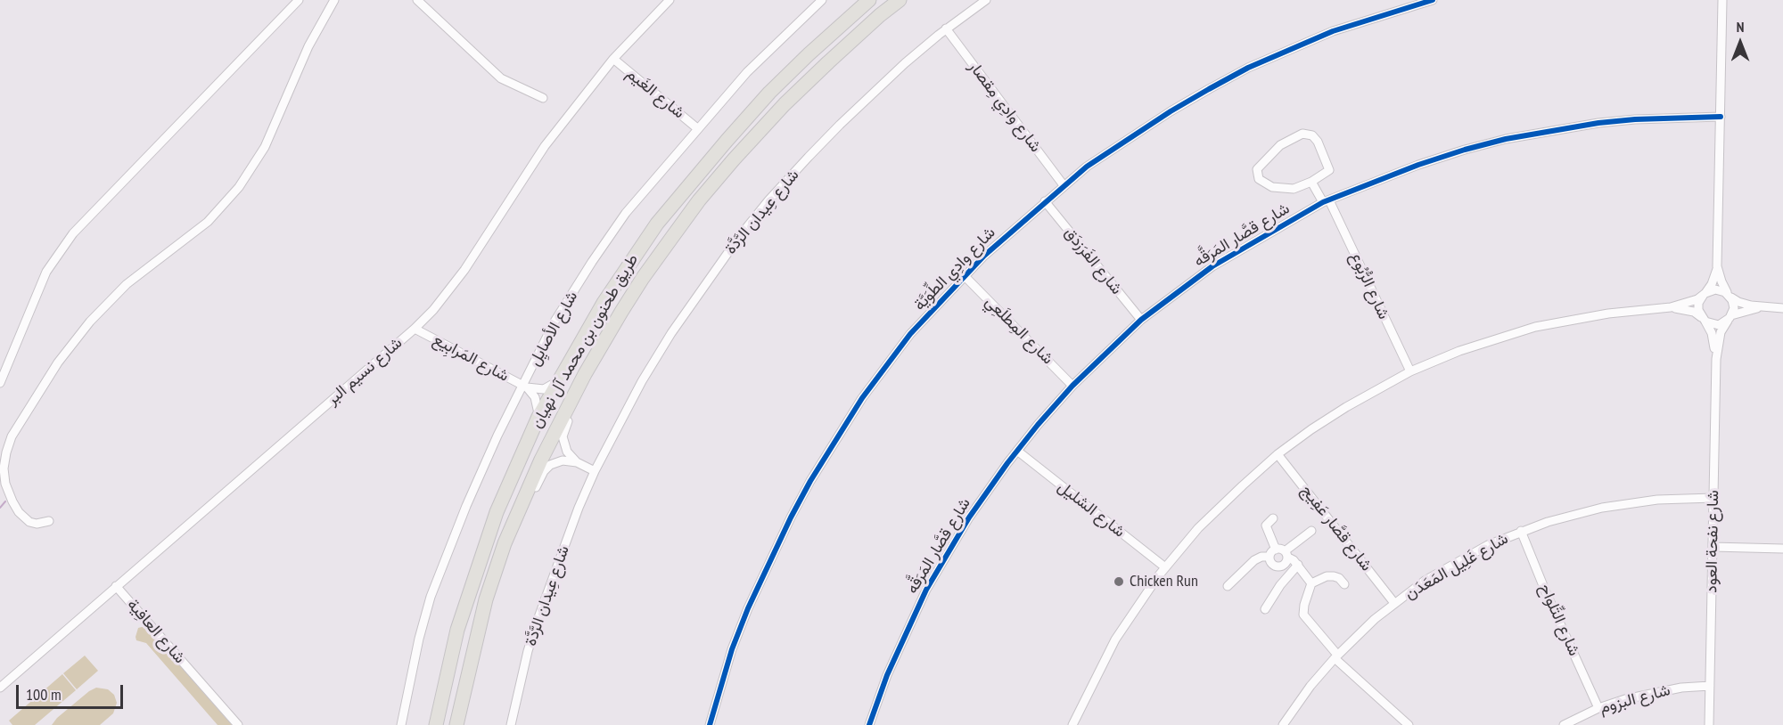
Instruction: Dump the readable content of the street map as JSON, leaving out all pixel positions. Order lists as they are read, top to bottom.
{
  "streets": {
    "main road": ["طريق طحنون بن محمد آل نهيان"],
    "street": [
      "شارع الغَيم",
      "شارع وادِي مِقصار",
      "شارع عِيدان الرَّدَّة",
      "شارع قصَّار المَرَقَّه",
      "شارع الفَرَزدَق",
      "شارع وادِي الطِّوَيَّة",
      "شارع الرُّبُوع",
      "شارع الأصايِل",
      "شارع المِطلَعِي",
      "شارع المَرابِيع",
      "شارع نسيم البر",
      "شارع الشليل",
      "شارع قصَّار عَفِيج",
      "شارع نفحة العود",
      "شارع غَلِيل المَعَدَن",
      "شارع التِّلواح",
      "شارع العافِية",
      "شارع البزوم"
    ]
  },
  "crossings": [
    ["شارع الغَيم", "شارع الأصايِل"],
    ["شارع الغَيم", "شارع نسيم البر"],
    ["شارع وادِي مِقصار", "شارع عِيدان الرَّدَّة"],
    ["شارع وادِي مِقصار", "شارع وادِي الطِّوَيَّة"],
    ["شارع قصَّار المَرَقَّه", "شارع الفَرَزدَق"],
    ["شارع قصَّار المَرَقَّه", "شارع الرُّبُوع"],
    ["شارع قصَّار المَرَقَّه", "شارع المِطلَعِي"],
    ["شارع قصَّار المَرَقَّه", "شارع الشليل"],
    ["شارع الفَرَزدَق", "شارع وادِي الطِّوَيَّة"],
    ["شارع وادِي الطِّوَيَّة", "شارع المِطلَعِي"],
    ["شارع الأصايِل", "شارع المَرابِيع"],
    ["طريق طحنون بن محمد آل نهيان", "شارع المَرابِيع"],
    ["شارع المَرابِيع", "شارع نسيم البر"],
    ["شارع نسيم البر", "شارع العافِية"],
    ["شارع قصَّار عَفِيج", "شارع غَلِيل المَعَدَن"],
    ["شارع نفحة العود", "شارع غَلِيل المَعَدَن"],
    ["شارع نفحة العود", "شارع البزوم"],
    ["شارع غَلِيل المَعَدَن", "شارع التِّلواح"],
    ["شارع التِّلواح", "شارع البزوم"]
  ],
  "places": ["Chicken Run"],
  "scale_bar": "100 m",
  "north": "top"
}
